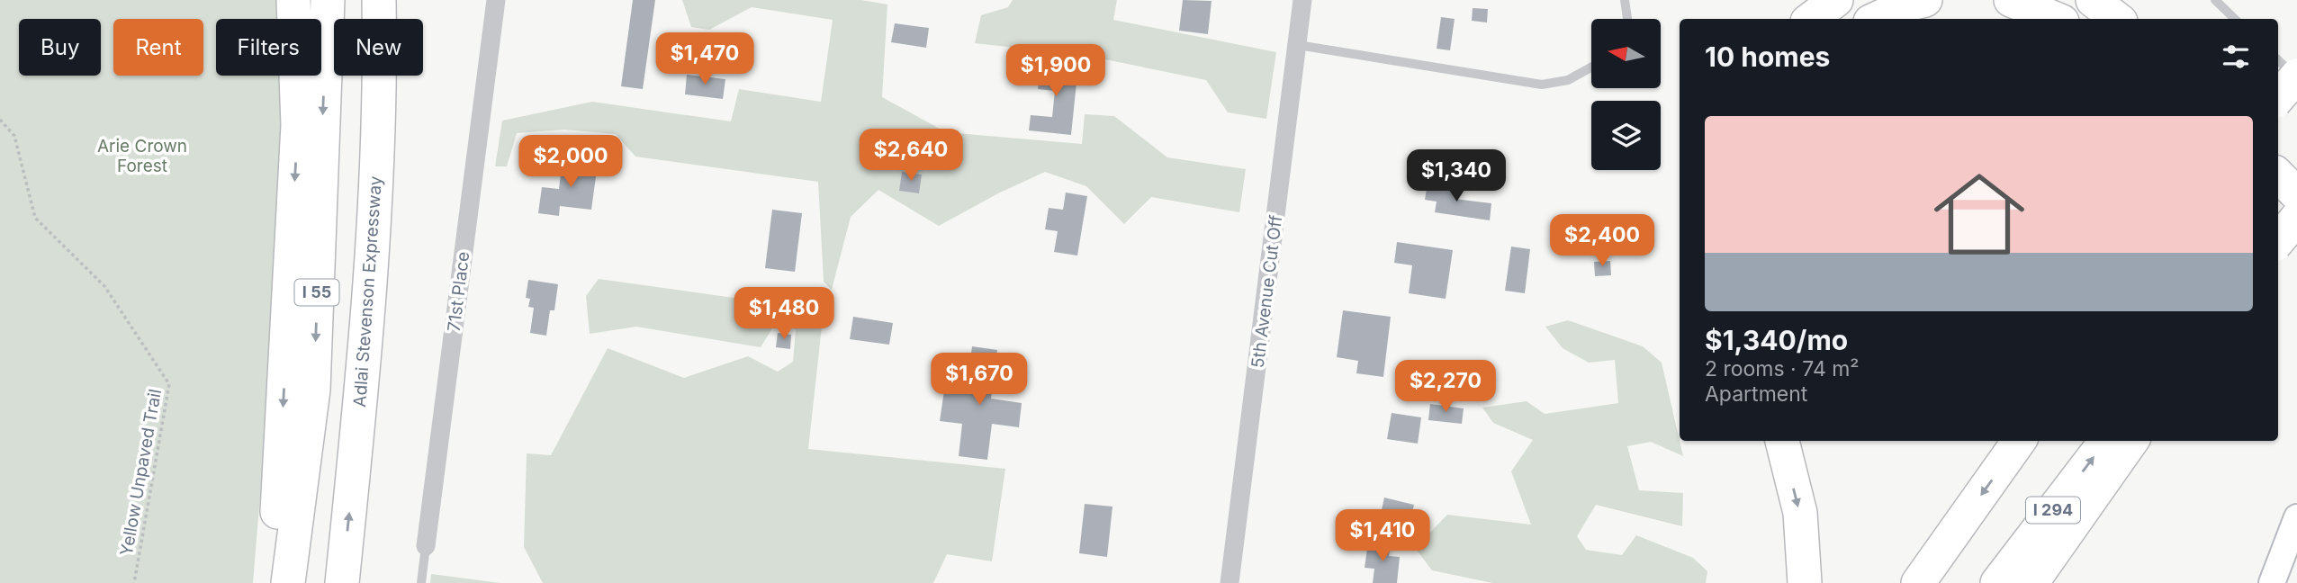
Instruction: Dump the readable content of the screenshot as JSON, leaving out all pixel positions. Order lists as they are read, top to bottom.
{
  "streets": {
    "highway": ["Adlai Stevenson Expressway", "I 55", "I 294"],
    "street": ["71st Place", "5th Avenue Cut Off"],
    "path": ["Yellow Unpaved Trail"]
  },
  "parks": ["Arie Crown Forest"],
  "north": "left",
  "page": {
    "chip": [
      "Buy",
      "Rent",
      "Filters",
      "New"
    ],
    "heading": "10 homes",
    "price": [
      "$1,470",
      "$1,900",
      "$2,640",
      "$2,000",
      "$1,340",
      "$2,400",
      "$1,480",
      "$1,670",
      "$2,270",
      "$1,410"
    ],
    "list": [
      {
        "name": "$1,340/mo",
        "note": "2 rooms · 74 m² · Apartment"
      }
    ]
  }
}
